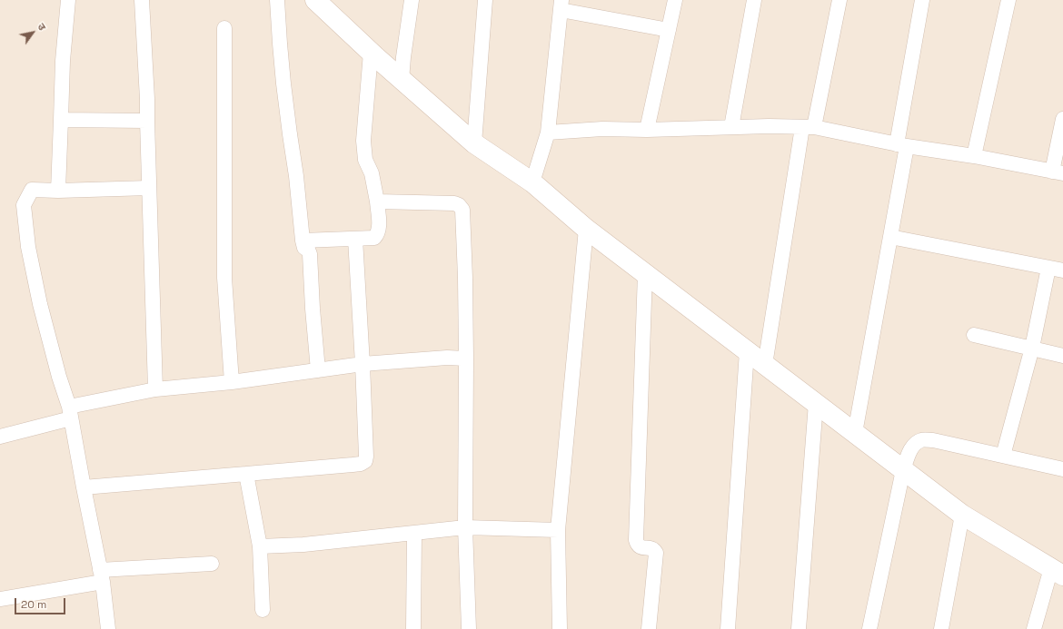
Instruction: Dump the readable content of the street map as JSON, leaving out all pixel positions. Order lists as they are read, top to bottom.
{
  "scale_bar": "20 m",
  "north": "top right"
}
